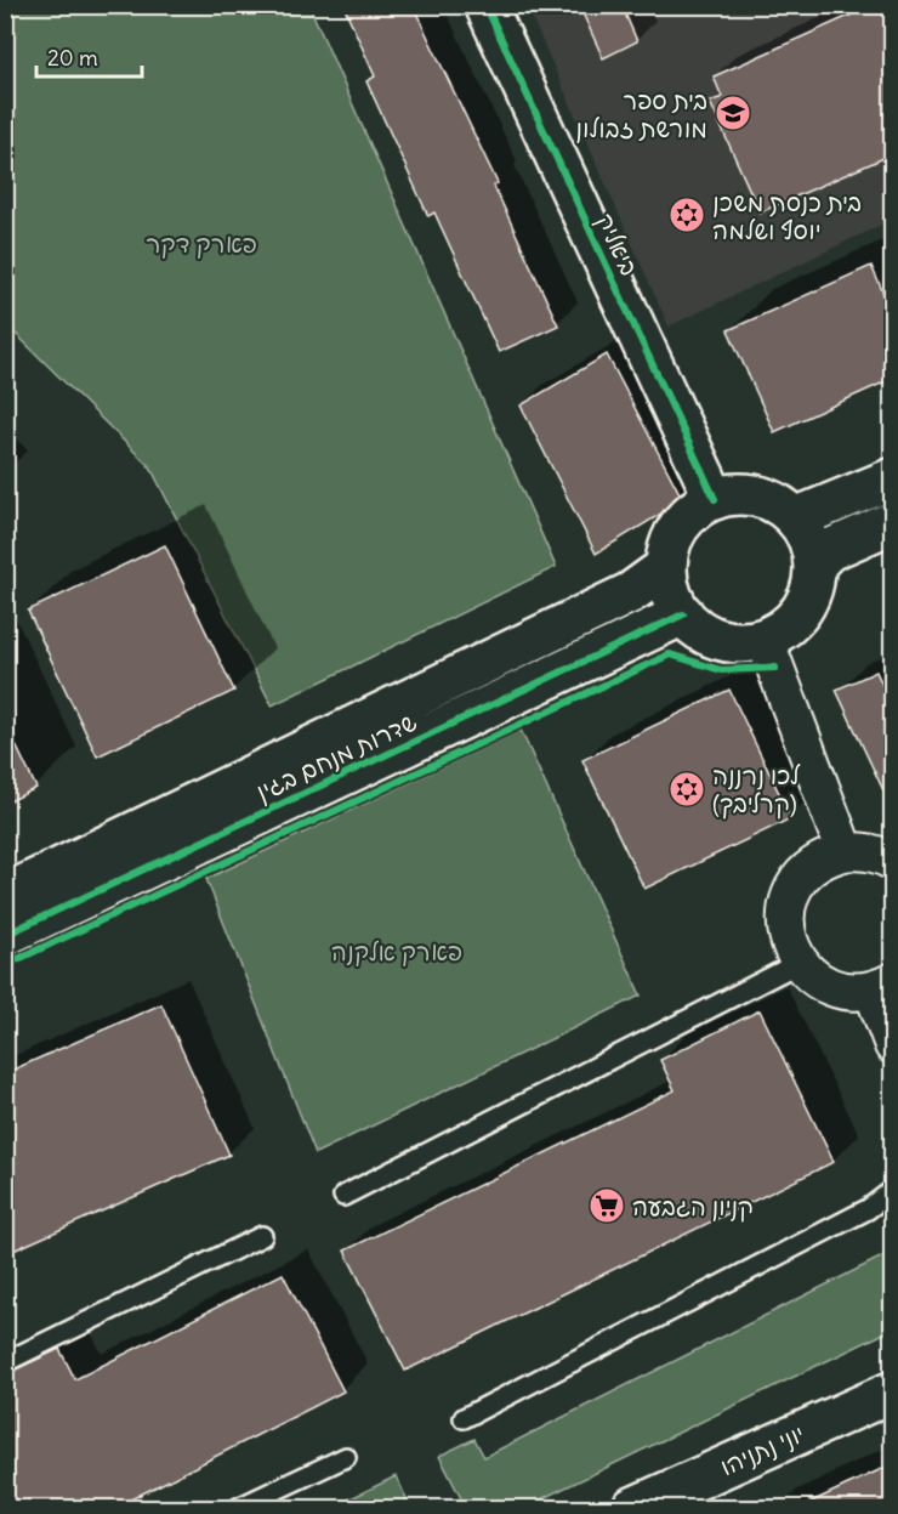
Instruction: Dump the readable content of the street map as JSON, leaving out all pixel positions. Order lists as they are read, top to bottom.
{
  "streets": {
    "street": ["ביאליק", "שדרות מנחם בגין", "יוני נתניהו"]
  },
  "crossings": [
    ["ביאליק", "שדרות מנחם בגין"]
  ],
  "parks": ["פארק דקר", "פארק אלקנה"],
  "places": {
    "school or university": ["בית ספר מורשת זבולון"],
    "synagogue": ["בית כנסת משכן יוסף ושלמה", "לכו נרננה (קרליבך)"],
    "supermarket": ["קניון הגבעה"]
  },
  "scale_bar": "20 m"
}
